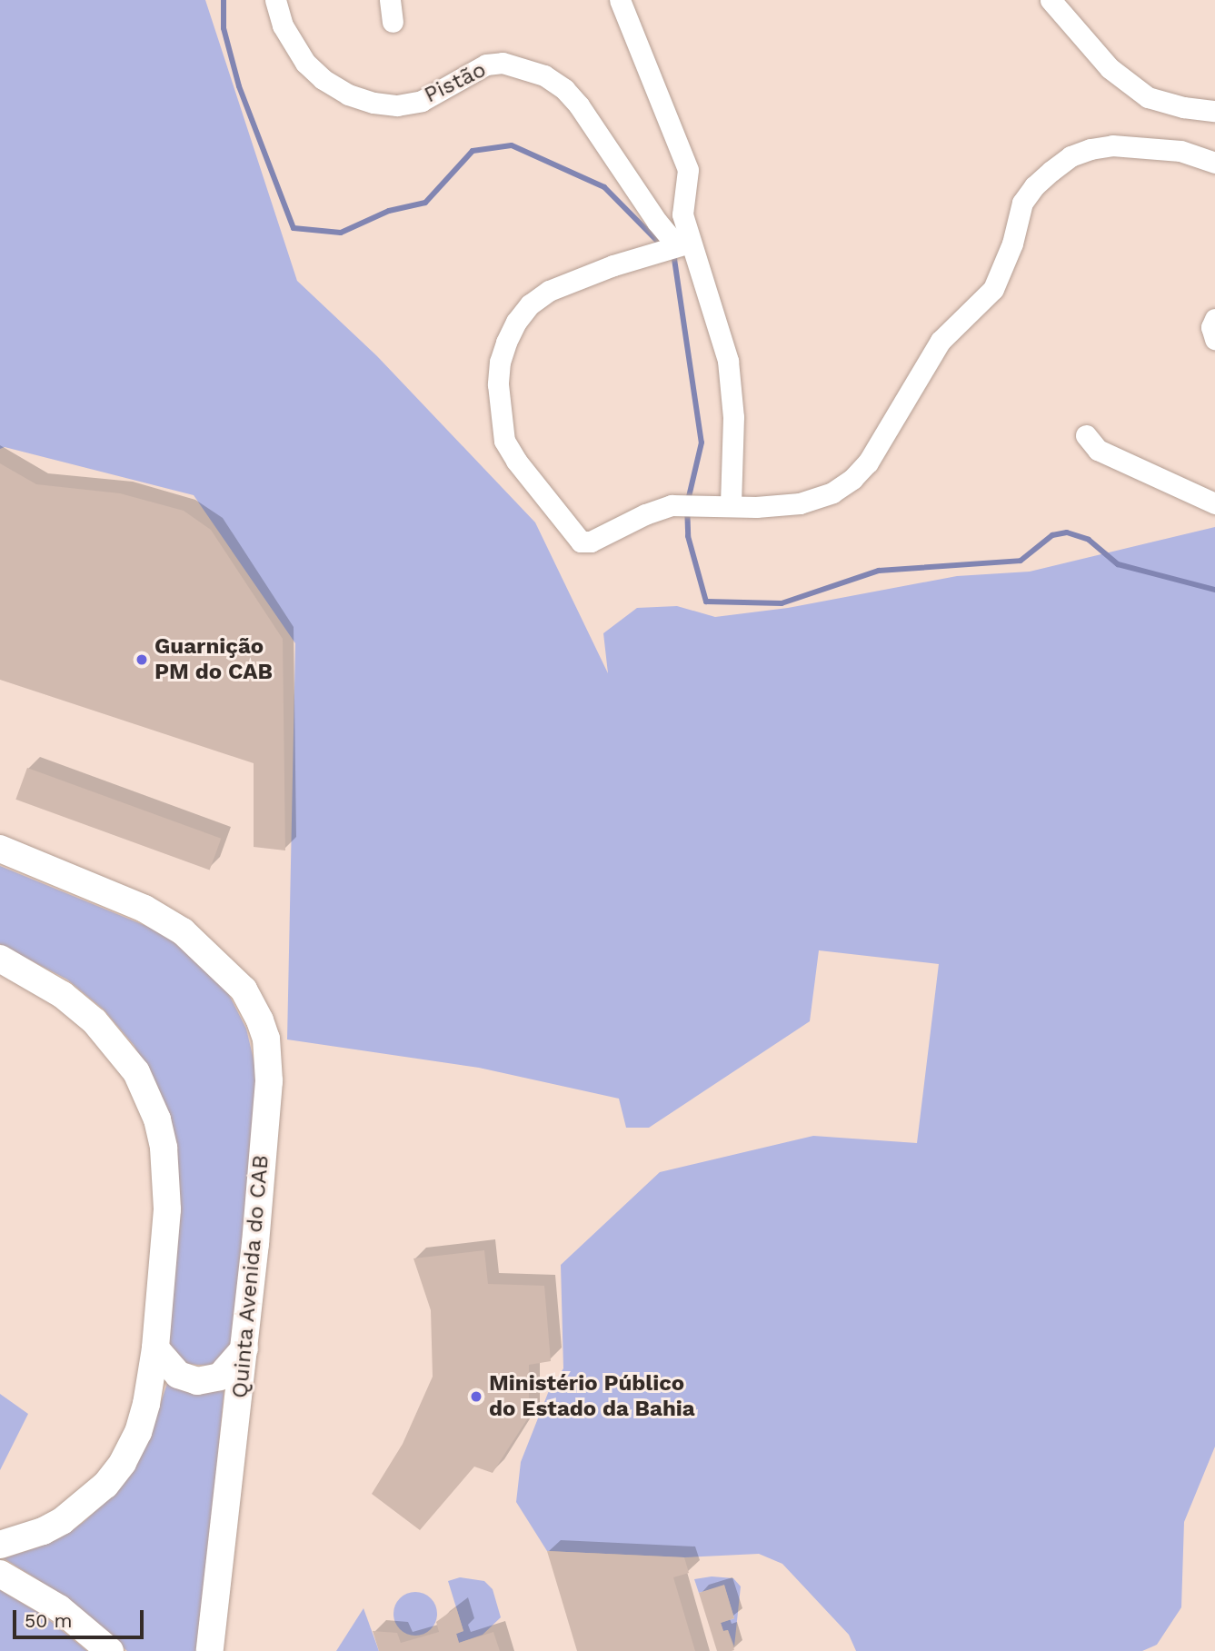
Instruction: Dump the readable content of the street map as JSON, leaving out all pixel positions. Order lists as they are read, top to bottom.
{
  "streets": {
    "main road": ["Quinta Avenida do CAB"],
    "street": ["Pistão"]
  },
  "places": ["Guarnição PM do CAB", "Ministério Público do Estado da Bahia"],
  "scale_bar": "50 m"
}
